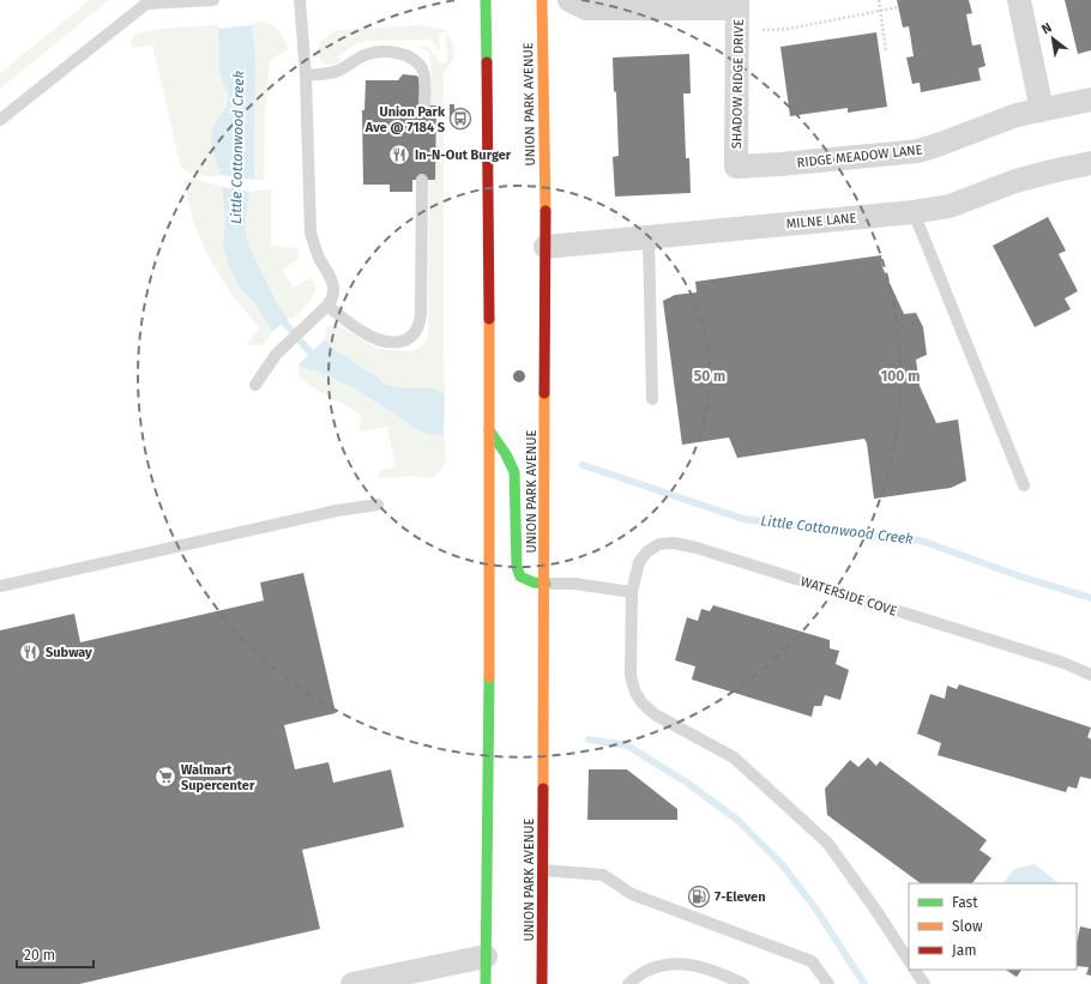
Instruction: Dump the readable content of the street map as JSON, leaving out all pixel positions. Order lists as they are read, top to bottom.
{
  "streets": {
    "main road": ["UNION PARK AVENUE"],
    "street": ["SHADOW RIDGE DRIVE", "RIDGE MEADOW LANE", "MILNE LANE"],
    "lane": ["WATERSIDE COVE"]
  },
  "crossings": [
    ["SHADOW RIDGE DRIVE", "RIDGE MEADOW LANE"],
    ["UNION PARK AVENUE", "MILNE LANE"]
  ],
  "water": ["Little Cottonwood Creek"],
  "places": {
    "bus stop": ["Union Park Ave @ 7184 S"],
    "restaurant": ["In-N-Out Burger", "Subway"],
    "supermarket": ["Walmart Supercenter"],
    "fuel station": ["7-Eleven"]
  },
  "legend": ["Fast", "Slow", "Jam"],
  "scale_bar": "20 m",
  "north": "top left",
  "rings": ["50 m", "100 m"]
}
